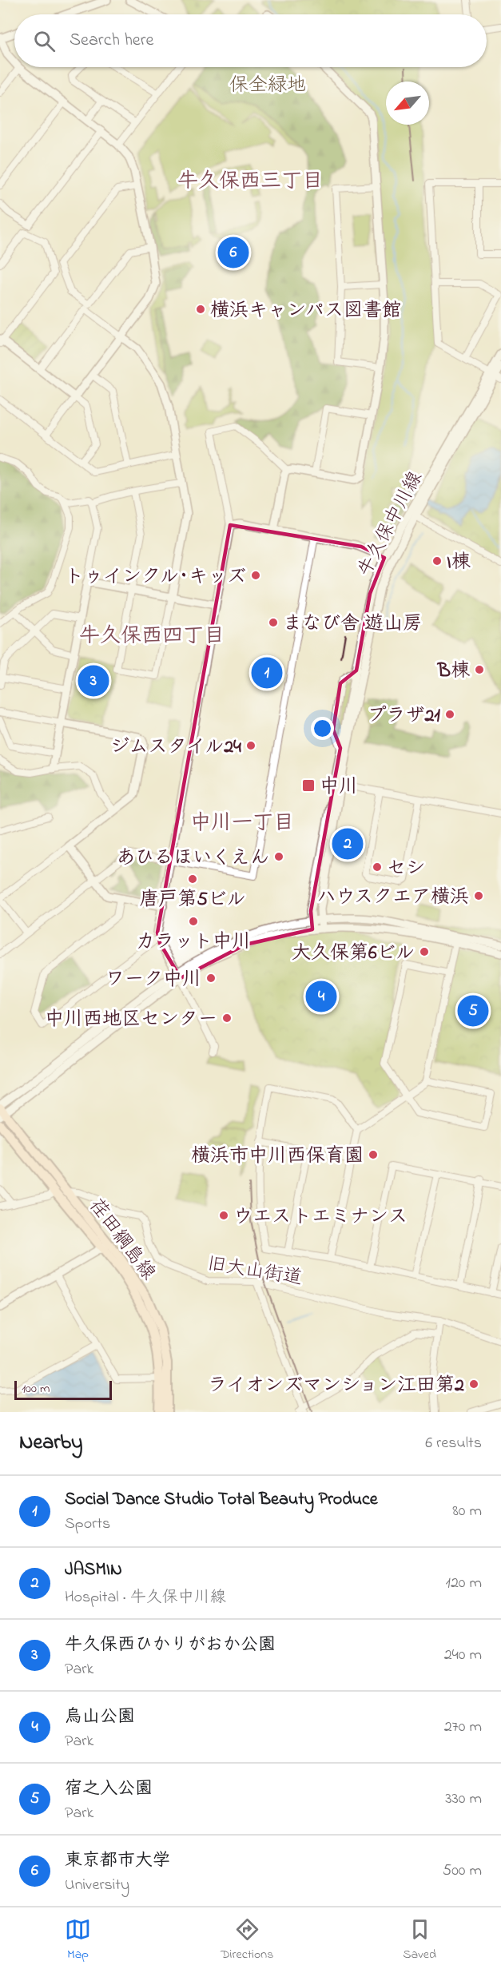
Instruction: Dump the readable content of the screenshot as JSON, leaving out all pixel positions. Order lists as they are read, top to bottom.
{
  "streets": {
    "main road": ["荏田綱島線"],
    "street": ["牛久保中川線", "旧大山街道"]
  },
  "crossings": [
    ["荏田綱島線", "旧大山街道"]
  ],
  "districts": ["牛久保西三丁目", "牛久保西四丁目", "中川一丁目"],
  "parks": ["保全緑地"],
  "places": {
    "other": [
      "横浜キャンパス図書館",
      "I棟",
      "トゥインクル･キッズ",
      "まなび舎 遊山房",
      "B棟",
      "プラザ21",
      "ジムスタイル24",
      "あひるほいくえん",
      "セシ",
      "唐戸第5ビル",
      "ハウスクエア横浜",
      "カラット中川",
      "大久保第6ビル",
      "ワーク中川",
      "中川西地区センター",
      "横浜市中川西保育園",
      "ウエストエミナンス",
      "ライオンズマンション江田第2"
    ],
    "transit": ["中川"]
  },
  "scale_bar": "100 m",
  "north": "bottom left",
  "page": {
    "search": "Search here",
    "pins": [
      "6",
      "1",
      "3",
      "2",
      "4",
      "5"
    ],
    "scale": "100 m",
    "heading": ["Nearby", "6 results"],
    "list": [
      {
        "mark": "1",
        "name": "Social Dance Studio Total Beauty Produce",
        "note": "Sports",
        "value": "80 m"
      },
      {
        "mark": "2",
        "name": "JASMIN",
        "note": "Hospital · 牛久保中川線",
        "value": "120 m"
      },
      {
        "mark": "3",
        "name": "牛久保西ひかりがおか公園",
        "note": "Park",
        "value": "240 m"
      },
      {
        "mark": "4",
        "name": "烏山公園",
        "note": "Park",
        "value": "270 m"
      },
      {
        "mark": "5",
        "name": "宿之入公園",
        "note": "Park",
        "value": "330 m"
      },
      {
        "mark": "6",
        "name": "東京都市大学",
        "note": "University",
        "value": "500 m"
      }
    ],
    "nav": ["Map", "Directions", "Saved"]
  }
}
